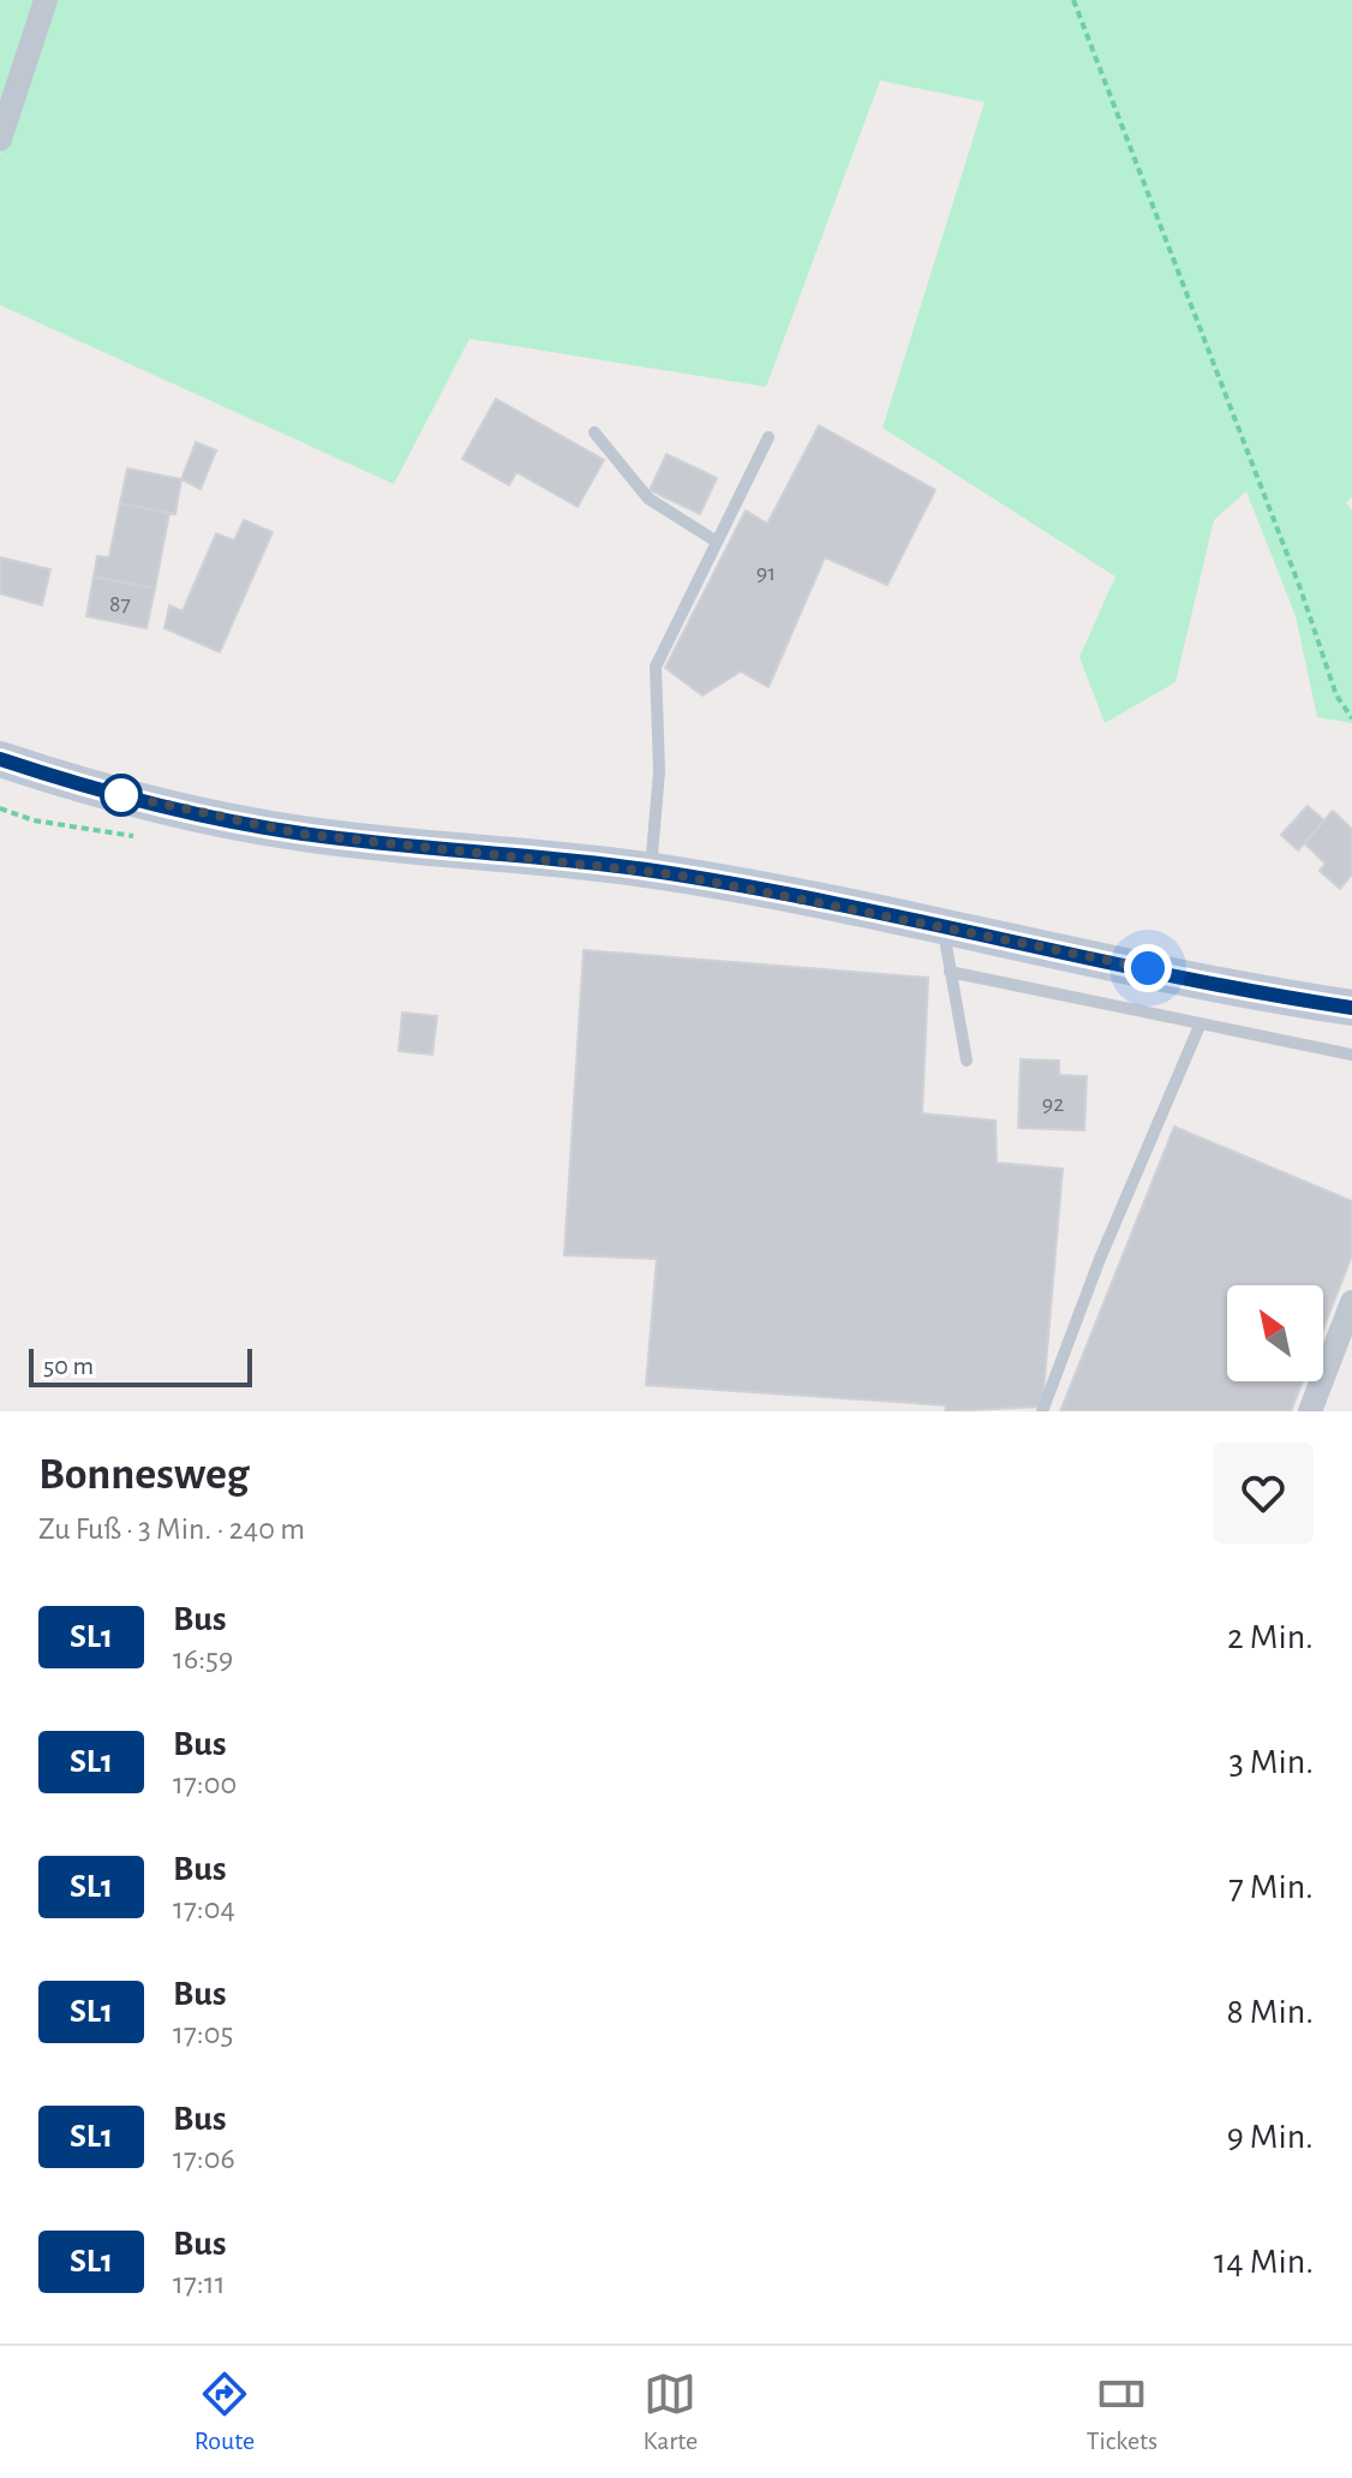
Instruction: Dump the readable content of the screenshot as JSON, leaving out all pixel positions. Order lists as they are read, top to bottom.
{
  "lines": ["bus line SL1"],
  "house_numbers": ["91", "87", "92"],
  "scale_bar": "50 m",
  "north": "top left",
  "page": {
    "scale": "50 m",
    "heading": ["Bonnesweg", "Zu Fuß · 3 Min. · 240 m"],
    "list": [
      {
        "mark": "SL1",
        "name": "Bus",
        "note": "16:59",
        "value": "2 Min."
      },
      {
        "mark": "SL1",
        "name": "Bus",
        "note": "17:00",
        "value": "3 Min."
      },
      {
        "mark": "SL1",
        "name": "Bus",
        "note": "17:04",
        "value": "7 Min."
      },
      {
        "mark": "SL1",
        "name": "Bus",
        "note": "17:05",
        "value": "8 Min."
      },
      {
        "mark": "SL1",
        "name": "Bus",
        "note": "17:06",
        "value": "9 Min."
      },
      {
        "mark": "SL1",
        "name": "Bus",
        "note": "17:11",
        "value": "14 Min."
      }
    ],
    "tabs": ["Route", "Karte", "Tickets"]
  }
}
